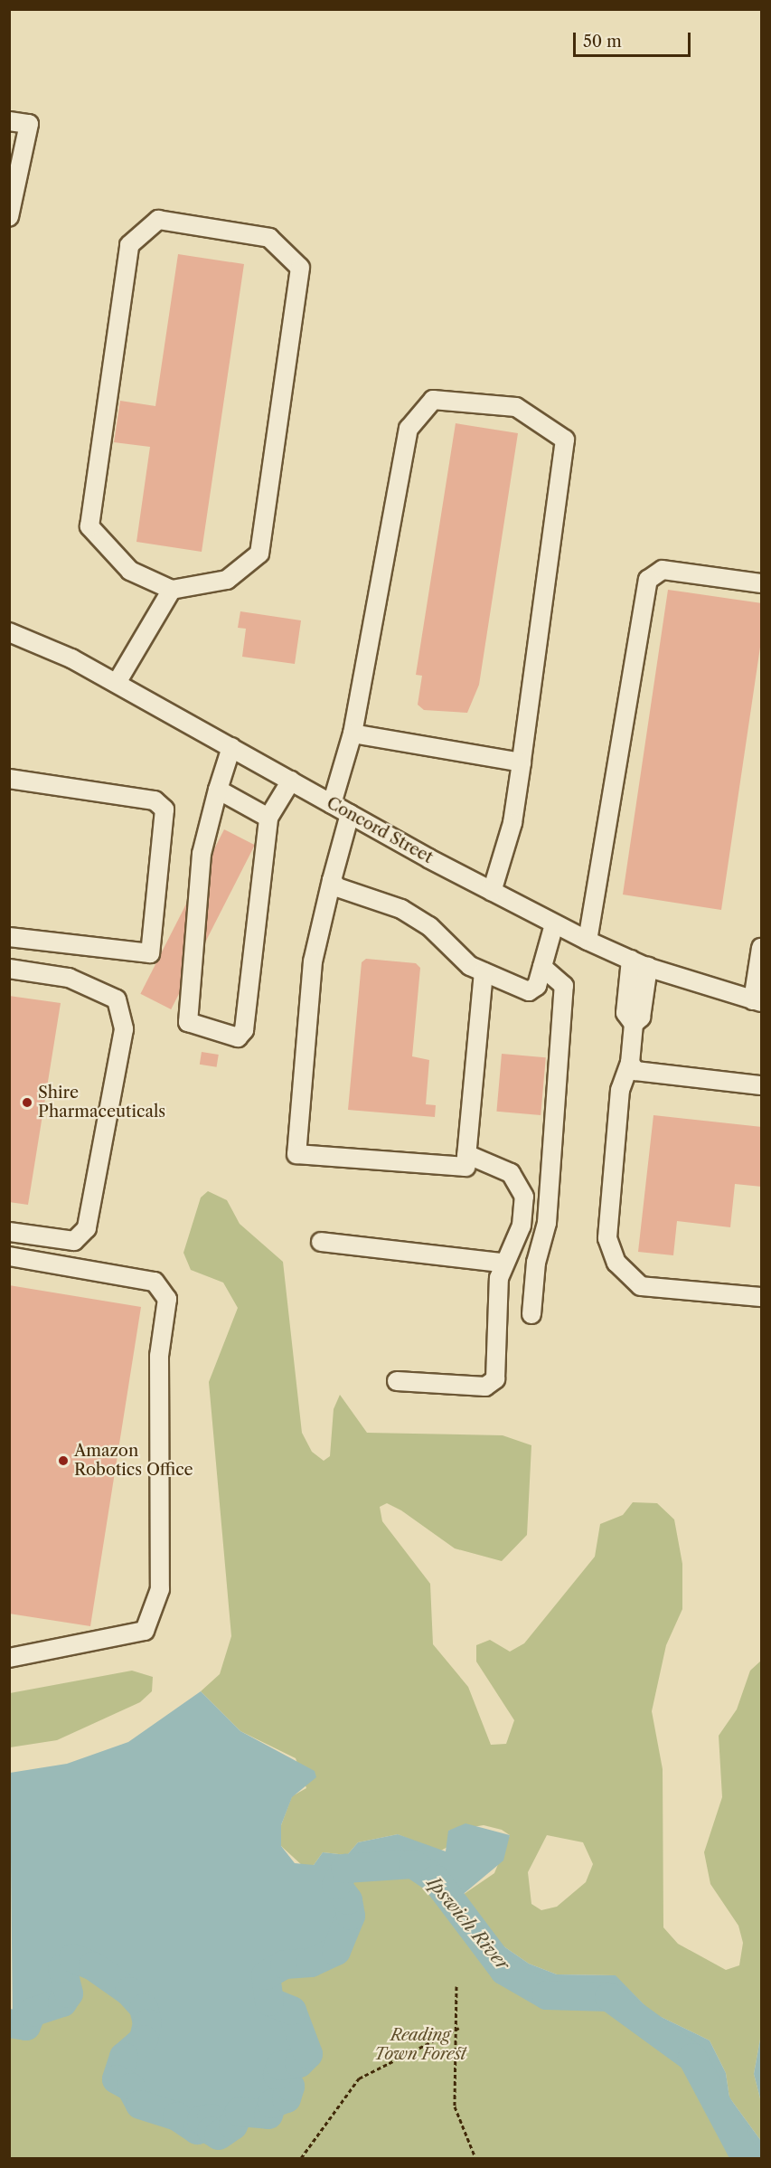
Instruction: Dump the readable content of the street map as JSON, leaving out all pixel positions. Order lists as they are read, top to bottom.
{
  "streets": {
    "street": ["Concord Street"]
  },
  "water": ["Ipswich River"],
  "parks": ["Reading Town Forest"],
  "places": ["Shire Pharmaceuticals", "Amazon Robotics Office"],
  "scale_bar": "50 m"
}
